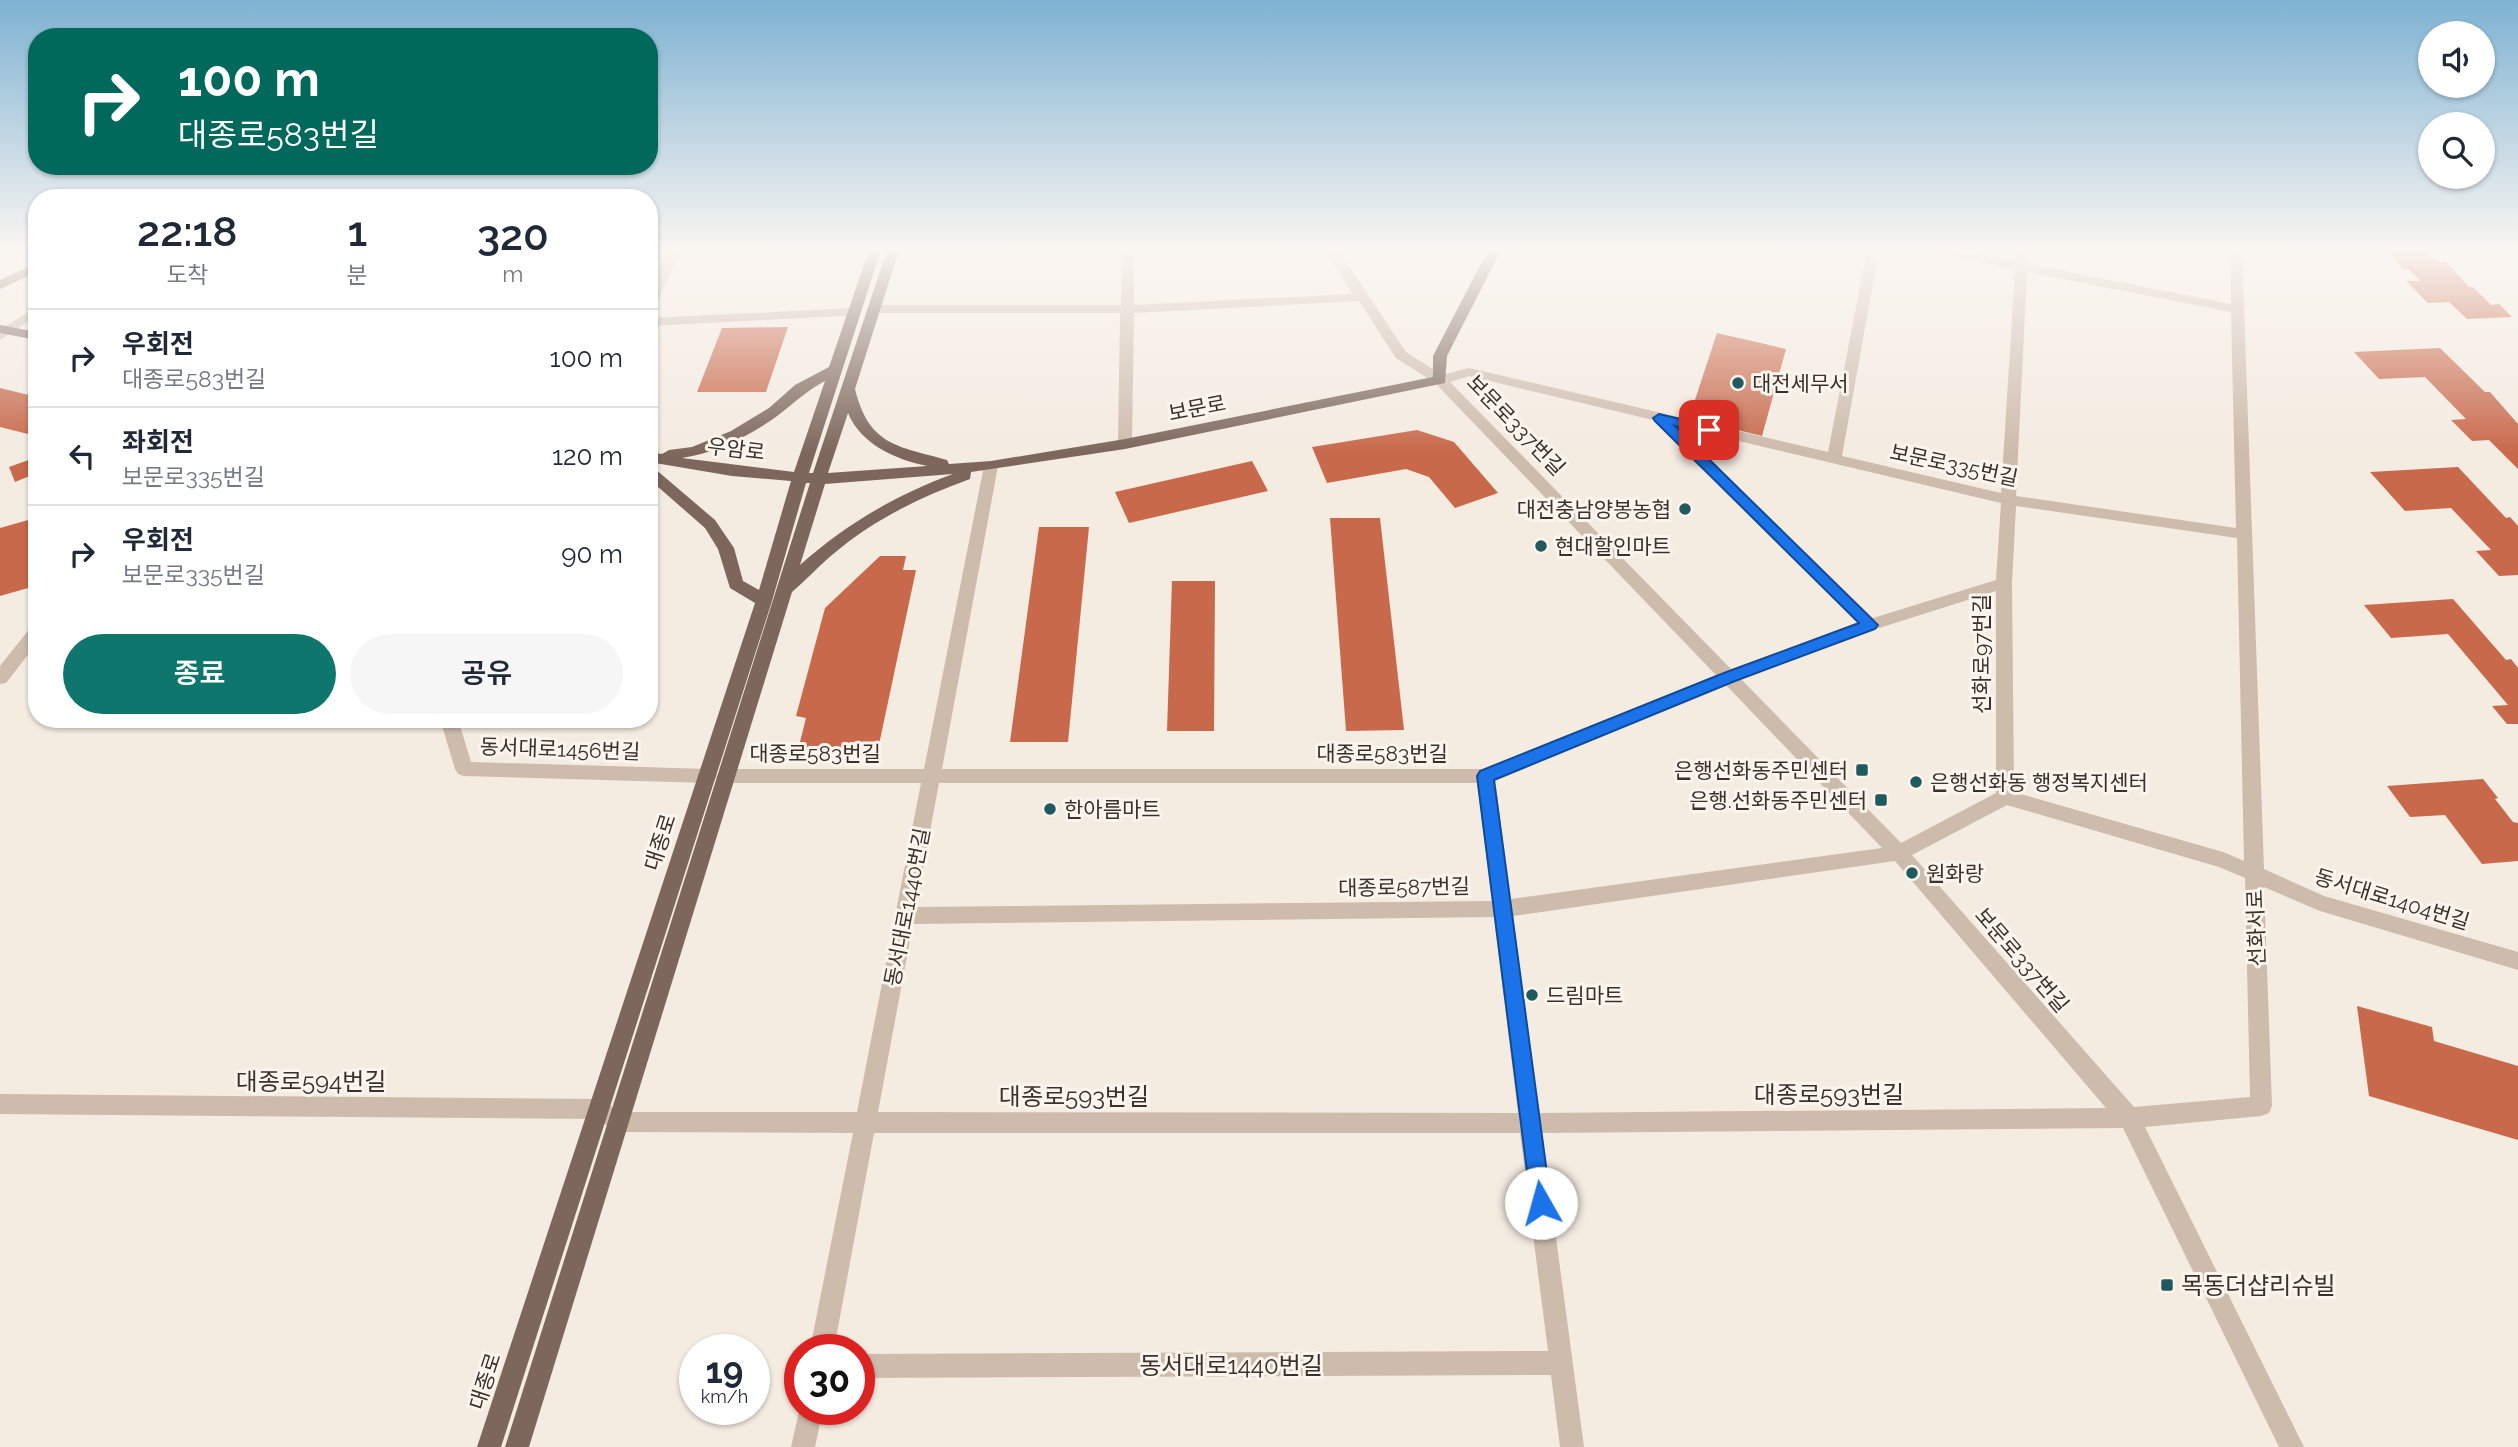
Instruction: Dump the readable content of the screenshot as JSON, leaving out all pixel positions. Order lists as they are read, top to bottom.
{
  "streets": {
    "main road": ["보문로", "우암로", "대종로"],
    "street": [
      "보문로337번길",
      "보문로335번길",
      "선화로97번길",
      "동서대로1456번길",
      "대종로583번길",
      "대종로587번길",
      "동서대로1404번길",
      "동서대로1440번길",
      "선화서로",
      "대종로594번길",
      "대종로593번길"
    ]
  },
  "crossings": [
    ["보문로", "보문로337번길"],
    ["보문로", "우암로"],
    ["보문로", "보문로335번길"],
    ["보문로", "대종로"],
    ["보문로", "동서대로1440번길"],
    ["보문로337번길", "보문로335번길"],
    ["보문로337번길", "대종로583번길"],
    ["보문로337번길", "대종로587번길"],
    ["보문로337번길", "선화서로"],
    ["보문로337번길", "대종로593번길"],
    ["우암로", "대종로"],
    ["보문로335번길", "선화로97번길"],
    ["보문로335번길", "선화서로"],
    ["선화로97번길", "대종로583번길"],
    ["선화로97번길", "대종로587번길"],
    ["동서대로1456번길", "대종로583번길"],
    ["동서대로1456번길", "대종로"],
    ["대종로583번길", "대종로"],
    ["대종로583번길", "동서대로1440번길"],
    ["대종로", "대종로594번길"],
    ["대종로", "대종로593번길"],
    ["대종로587번길", "동서대로1440번길"],
    ["동서대로1404번길", "선화서로"],
    ["동서대로1440번길", "대종로593번길"],
    ["선화서로", "대종로593번길"]
  ],
  "places": {
    "other": [
      "대전세무서",
      "대전충남양봉농협",
      "현대할인마트",
      "은행선화동 행정복지센터",
      "한아름마트",
      "원화랑",
      "드림마트"
    ],
    "transit": ["은행선화동주민센터", "은행.선화동주민센터", "목동더샵리슈빌"]
  },
  "page": {
    "turn": ["100 m", "대종로583번길"],
    "eta": [
      "22:18",
      "도착",
      "1",
      "분",
      "320",
      "m"
    ],
    "list": [
      {
        "name": "우회전",
        "note": "대종로583번길",
        "value": "100 m"
      },
      {
        "name": "좌회전",
        "note": "보문로335번길",
        "value": "120 m"
      },
      {
        "name": "우회전",
        "note": "보문로335번길",
        "value": "90 m"
      }
    ],
    "buttons": ["종료", "공유"],
    "speed": "19 km/h",
    "limit": "30"
  }
}
